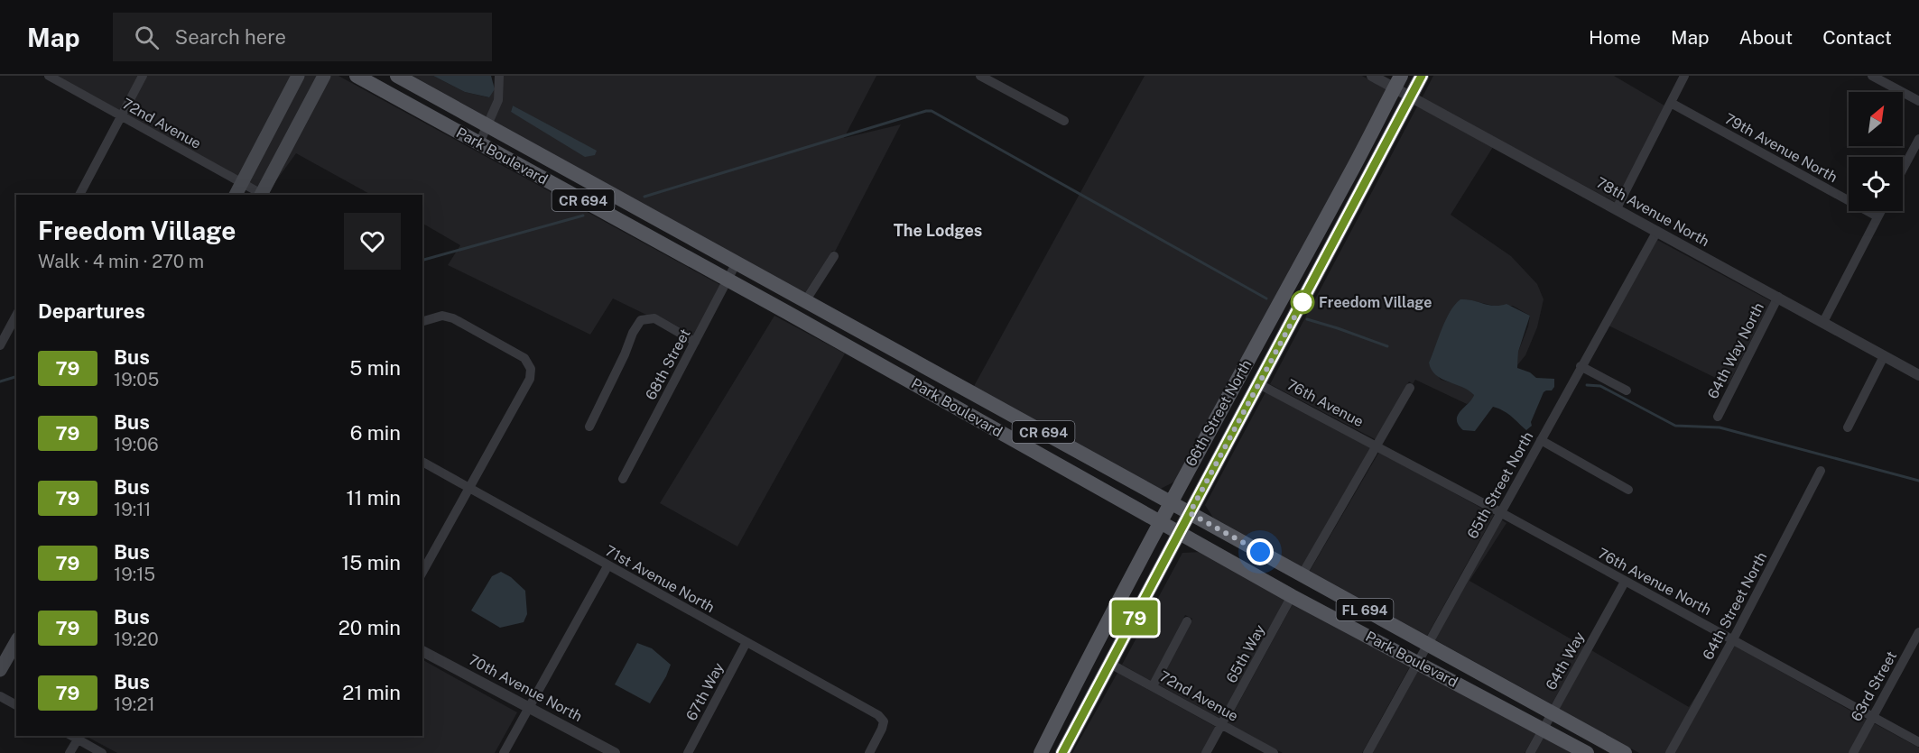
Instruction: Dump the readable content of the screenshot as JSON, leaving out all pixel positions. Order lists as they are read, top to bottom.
{
  "streets": {
    "main road": [
      "Park Boulevard",
      "CR 694",
      "66th Street North",
      "FL 694"
    ],
    "street": [
      "72nd Avenue",
      "79th Avenue North",
      "78th Avenue North",
      "64th Way North",
      "68th Street",
      "76th Avenue",
      "65th Street North",
      "71st Avenue North",
      "76th Avenue North",
      "64th Street North",
      "65th Way",
      "64th Way",
      "63rd Street",
      "70th Avenue North",
      "67th Way"
    ]
  },
  "crossings": [
    ["72nd Avenue", "66th Street North"],
    ["72nd Avenue", "65th Way"],
    ["Park Boulevard", "68th Street"],
    ["Park Boulevard", "66th Street North"],
    ["Park Boulevard", "65th Street North"],
    ["Park Boulevard", "65th Way"],
    ["Park Boulevard", "64th Way"],
    ["78th Avenue North", "64th Way North"],
    ["78th Avenue North", "66th Street North"],
    ["78th Avenue North", "65th Street North"],
    ["76th Avenue", "66th Street North"],
    ["76th Avenue", "76th Avenue North"],
    ["65th Street North", "76th Avenue North"],
    ["71st Avenue North", "67th Way"],
    ["76th Avenue North", "64th Street North"],
    ["76th Avenue North", "64th Way"],
    ["76th Avenue North", "63rd Street"]
  ],
  "districts": ["The Lodges"],
  "places": ["Freedom Village"],
  "lines": ["bus line 79"],
  "north": "top right",
  "page": {
    "header": "Map",
    "search": "Search here",
    "nav": [
      "Home",
      "Map",
      "About",
      "Contact"
    ],
    "on_map": "79",
    "heading": [
      ["Freedom Village", "Walk · 4 min · 270 m"],
      "Departures"
    ],
    "list": [
      {
        "mark": "79",
        "name": "Bus",
        "note": "19:05",
        "value": "5 min"
      },
      {
        "mark": "79",
        "name": "Bus",
        "note": "19:06",
        "value": "6 min"
      },
      {
        "mark": "79",
        "name": "Bus",
        "note": "19:11",
        "value": "11 min"
      },
      {
        "mark": "79",
        "name": "Bus",
        "note": "19:15",
        "value": "15 min"
      },
      {
        "mark": "79",
        "name": "Bus",
        "note": "19:20",
        "value": "20 min"
      },
      {
        "mark": "79",
        "name": "Bus",
        "note": "19:21",
        "value": "21 min"
      }
    ]
  }
}
